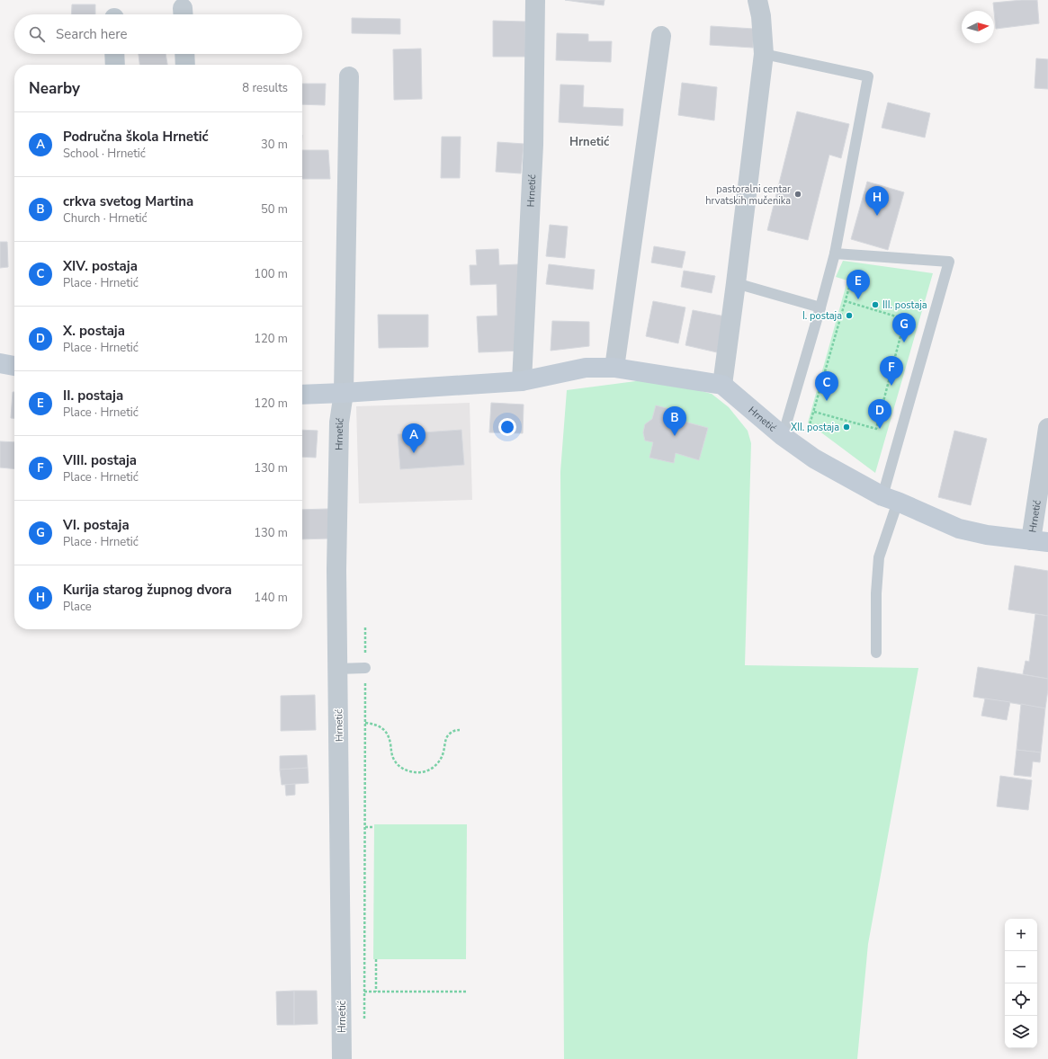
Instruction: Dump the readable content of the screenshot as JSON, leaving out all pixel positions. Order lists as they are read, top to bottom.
{
  "streets": {
    "street": ["Hrnetić"]
  },
  "districts": ["Hrnetić"],
  "places": [
    "pastoralni centar hrvatskih mučenika",
    "III. postaja",
    "I. postaja",
    "XII. postaja"
  ],
  "north": "right",
  "page": {
    "search": "Search here",
    "heading": ["Nearby", "8 results"],
    "list": [
      {
        "mark": "A",
        "name": "Područna škola Hrnetić",
        "note": "School · Hrnetić",
        "value": "30 m"
      },
      {
        "mark": "B",
        "name": "crkva svetog Martina",
        "note": "Church · Hrnetić",
        "value": "50 m"
      },
      {
        "mark": "C",
        "name": "XIV. postaja",
        "note": "Place · Hrnetić",
        "value": "100 m"
      },
      {
        "mark": "D",
        "name": "X. postaja",
        "note": "Place · Hrnetić",
        "value": "120 m"
      },
      {
        "mark": "E",
        "name": "II. postaja",
        "note": "Place · Hrnetić",
        "value": "120 m"
      },
      {
        "mark": "F",
        "name": "VIII. postaja",
        "note": "Place · Hrnetić",
        "value": "130 m"
      },
      {
        "mark": "G",
        "name": "VI. postaja",
        "note": "Place · Hrnetić",
        "value": "130 m"
      },
      {
        "mark": "H",
        "name": "Kurija starog župnog dvora",
        "note": "Place",
        "value": "140 m"
      }
    ],
    "pins": [
      "H",
      "E",
      "G",
      "F",
      "C",
      "D",
      "B",
      "A"
    ],
    "map_buttons": ["+", "−"]
  }
}
